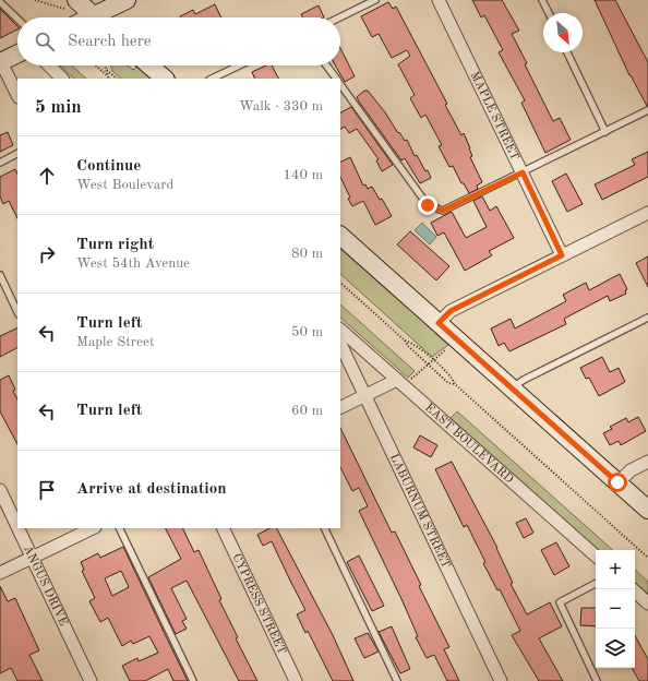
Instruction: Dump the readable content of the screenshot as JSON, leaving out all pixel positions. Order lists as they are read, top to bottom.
{
  "streets": {
    "street": [
      "MAPLE STREET",
      "EAST BOULEVARD",
      "LABURNUM STREET",
      "ANGUS DRIVE",
      "CYPRESS STREET"
    ]
  },
  "north": "bottom right",
  "page": {
    "search": "Search here",
    "heading": ["5 min", "Walk · 330 m"],
    "list": [
      ["Continue", "West Boulevard", "140 m"],
      ["Turn right", "West 54th Avenue", "80 m"],
      ["Turn left", "Maple Street", "50 m"],
      ["Turn left", "60 m"],
      "Arrive at destination"
    ],
    "map_buttons": ["+", "−"]
  }
}
